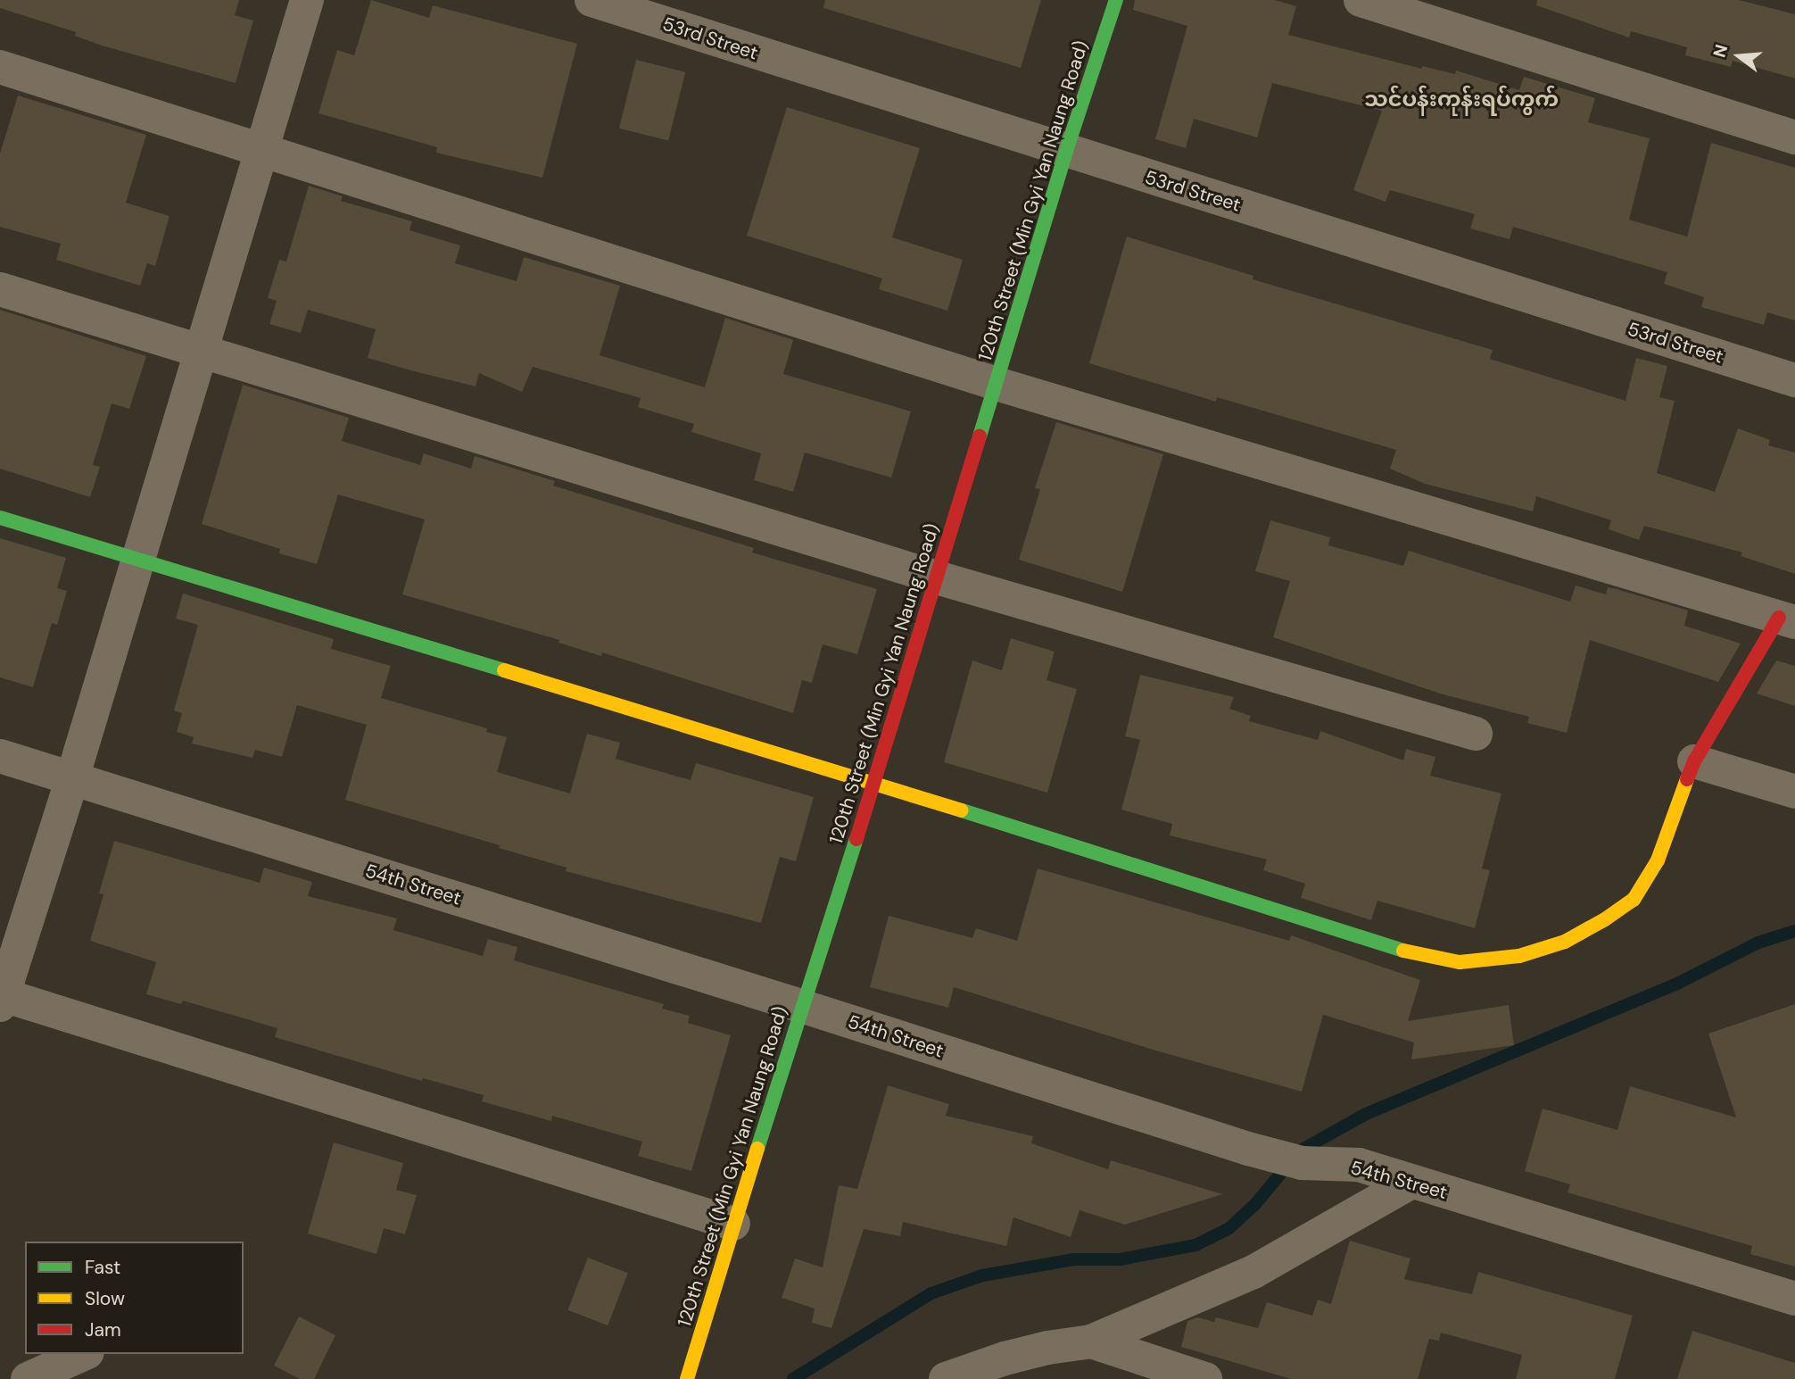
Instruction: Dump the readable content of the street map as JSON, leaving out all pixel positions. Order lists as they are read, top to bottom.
{
  "streets": {
    "street": ["53rd Street", "120th Street (Min Gyi Yan Naung Road)", "54th Street"]
  },
  "crossings": [
    ["53rd Street", "120th Street (Min Gyi Yan Naung Road)"],
    ["120th Street (Min Gyi Yan Naung Road)", "54th Street"]
  ],
  "districts": ["သင်ပန်းကုန်းရပ်ကွက်"],
  "legend": ["Fast", "Slow", "Jam"],
  "north": "left"
}
